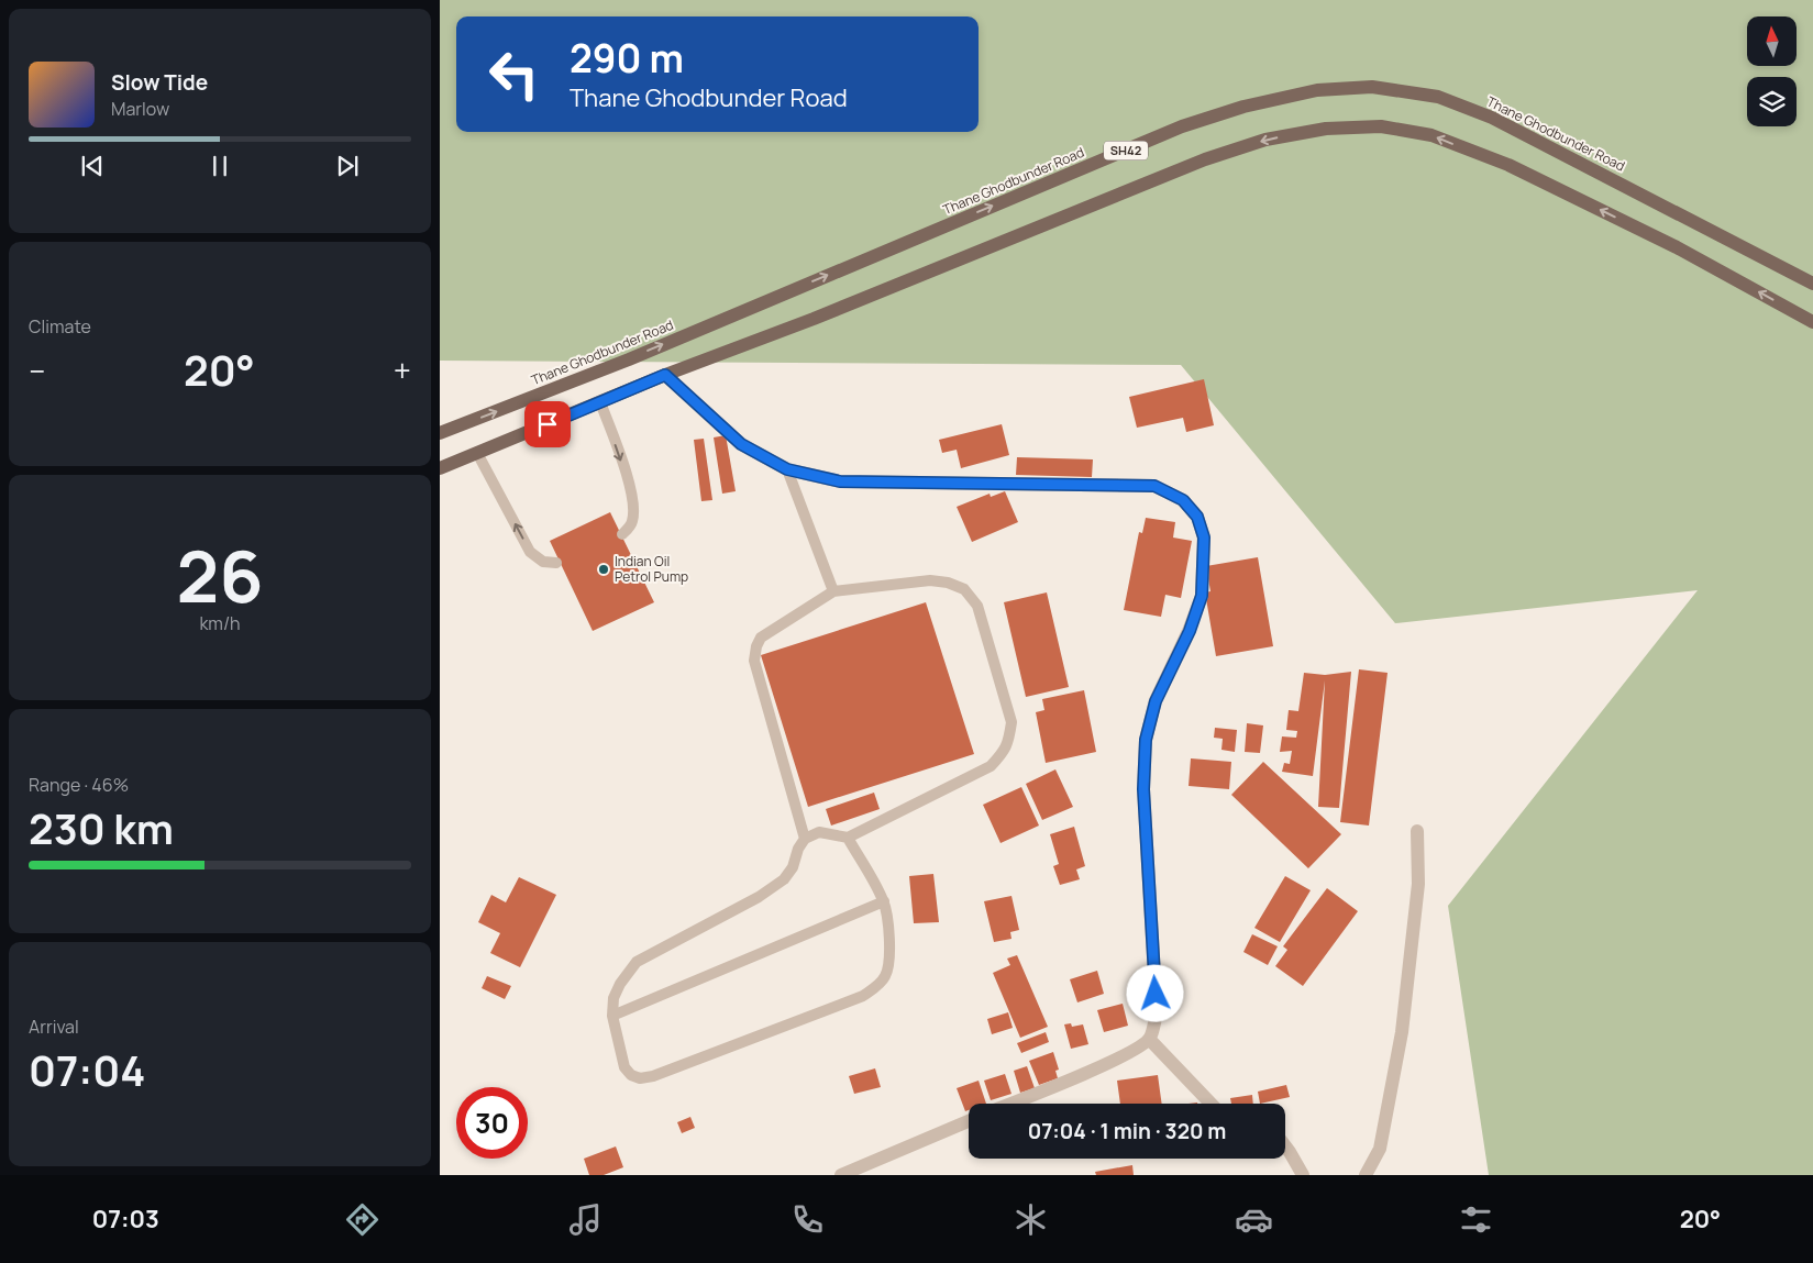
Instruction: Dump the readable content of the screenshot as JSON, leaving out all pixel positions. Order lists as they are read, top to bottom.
{
  "streets": {
    "main road": ["Thane Ghodbunder Road", "SH42"]
  },
  "places": ["Indian Oil Petrol Pump"],
  "north": "top",
  "page": {
    "turn": ["290 m", "Thane Ghodbunder Road"],
    "song": ["Slow Tide", "Marlow"],
    "tile": [
      "Climate",
      ["26", "km/h"],
      ["Range · 46%", "230 km"],
      ["Arrival", "07:04"]
    ],
    "heat": ["−", "20°", "+"],
    "limit": "30",
    "trip": "07:04 · 1 min · 320 m",
    "tabs": ["07:03", "20°"]
  }
}
